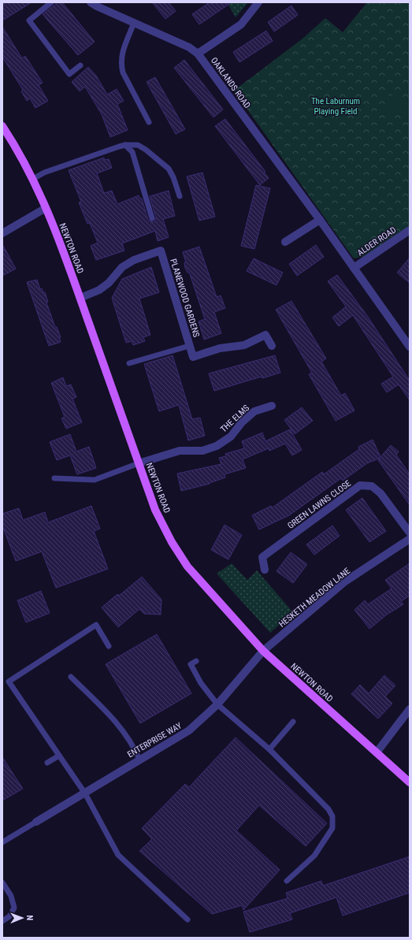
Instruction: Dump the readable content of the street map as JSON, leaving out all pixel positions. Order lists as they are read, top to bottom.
{
  "streets": {
    "main road": ["NEWTON ROAD"],
    "street": [
      "OAKLANDS ROAD",
      "ALDER ROAD",
      "PLANEWOOD GARDENS",
      "THE ELMS",
      "GREEN LAWNS CLOSE",
      "HESKETH MEADOW LANE",
      "ENTERPRISE WAY"
    ]
  },
  "crossings": [
    ["OAKLANDS ROAD", "ALDER ROAD"],
    ["NEWTON ROAD", "PLANEWOOD GARDENS"],
    ["NEWTON ROAD", "THE ELMS"],
    ["NEWTON ROAD", "HESKETH MEADOW LANE"],
    ["NEWTON ROAD", "ENTERPRISE WAY"],
    ["HESKETH MEADOW LANE", "ENTERPRISE WAY"]
  ],
  "parks": ["The Laburnum Playing Field"],
  "north": "right"
}
